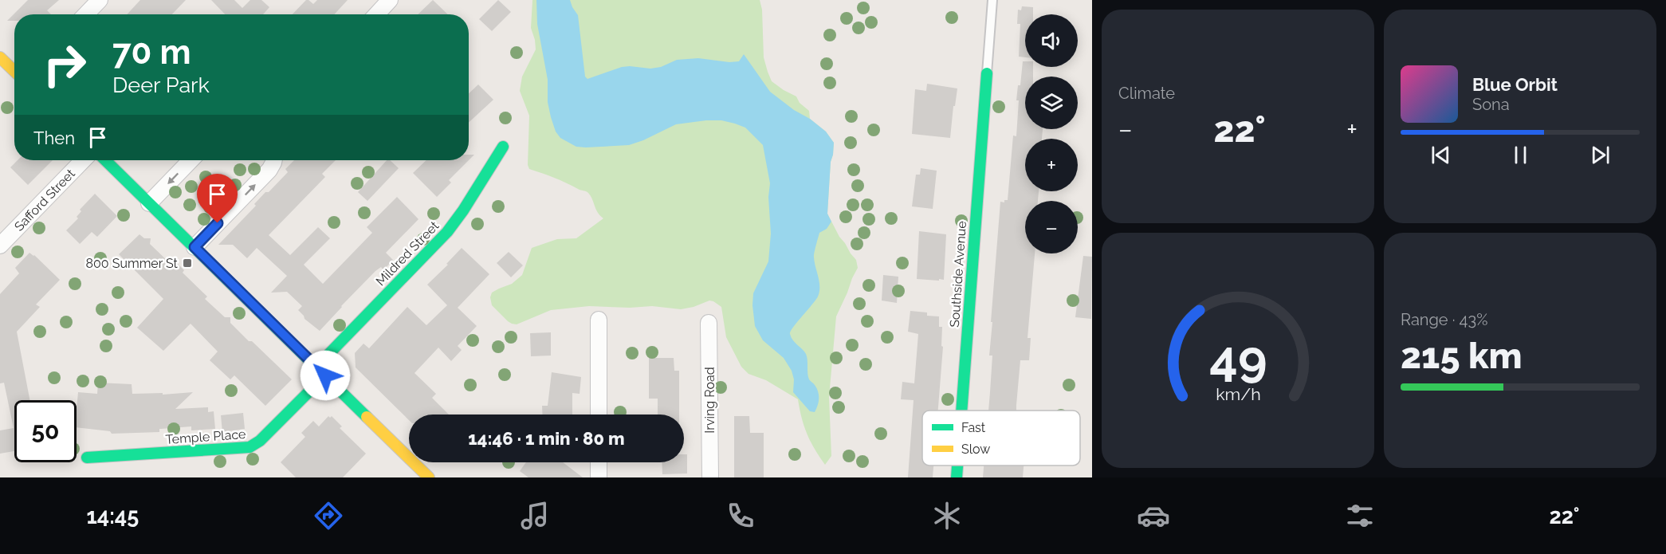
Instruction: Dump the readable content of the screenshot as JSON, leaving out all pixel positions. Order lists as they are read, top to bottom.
{
  "streets": {
    "street": [
      "Safford Street",
      "Mildred Street",
      "Southside Avenue",
      "Irving Road",
      "Temple Place"
    ]
  },
  "places": {
    "transit": ["800 Summer St"]
  },
  "legend": ["Fast", "Slow"],
  "page": {
    "tile": [
      "Climate",
      ["Range · 43%", "215 km"]
    ],
    "map_buttons": ["+", "−"],
    "turn": ["70 m", "Deer Park"],
    "song": ["Blue Orbit", "Sona"],
    "heat": ["−", "22°", "+"],
    "then": "Then",
    "limit": "50",
    "trip": "14:46 · 1 min · 80 m",
    "tabs": ["14:45", "22°"],
    "gauge": ["49", "km/h"]
  }
}
